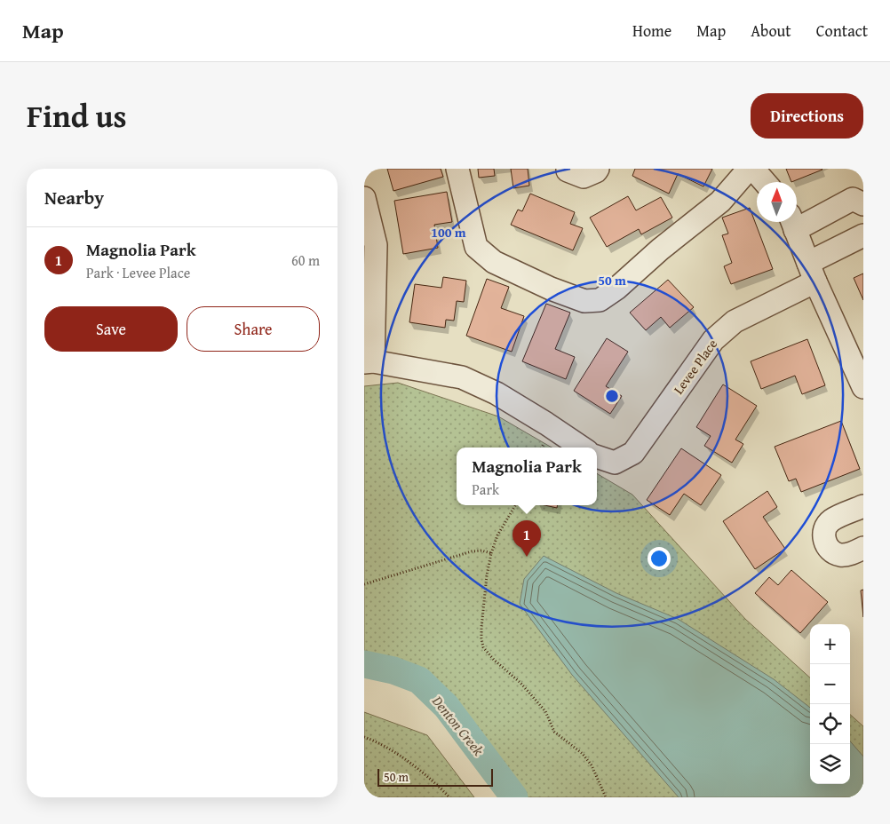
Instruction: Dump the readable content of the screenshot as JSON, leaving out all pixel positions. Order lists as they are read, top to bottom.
{
  "streets": {
    "street": ["Levee Place"]
  },
  "water": ["Denton Creek"],
  "scale_bar": "50 m",
  "north": "top",
  "page": {
    "header": "Map",
    "nav": [
      "Home",
      "Map",
      "About",
      "Contact"
    ],
    "title": "Find us",
    "buttons": [
      "Directions",
      ["Save", "Share"]
    ],
    "heading": "Nearby",
    "list": [
      {
        "mark": "1",
        "name": "Magnolia Park",
        "note": "Park · Levee Place",
        "value": "60 m"
      }
    ],
    "popup": ["Magnolia Park", "Park"],
    "pins": "1",
    "map_buttons": ["+", "−"],
    "scale": "50 m"
  },
  "rings": ["100 m", "50 m"]
}
